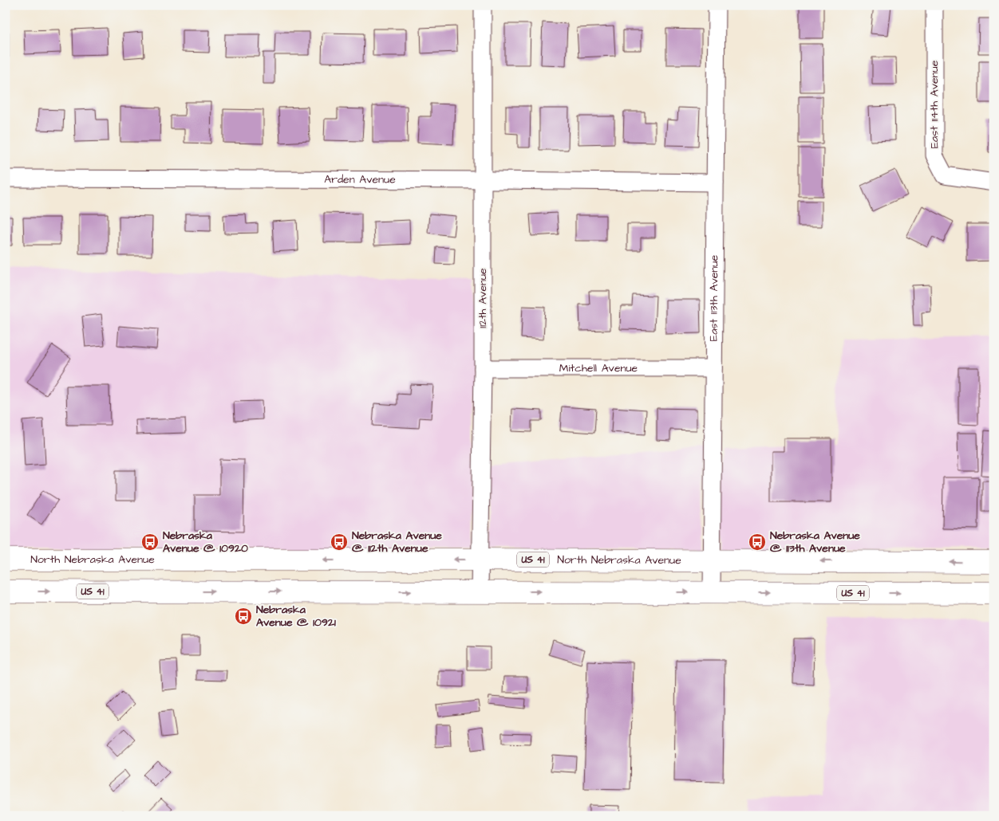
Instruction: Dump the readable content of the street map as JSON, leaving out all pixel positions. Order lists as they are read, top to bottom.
{
  "streets": {
    "main road": ["North Nebraska Avenue", "US 41"],
    "street": [
      "East 114th Avenue",
      "Arden Avenue",
      "112th Avenue",
      "East 113th Avenue",
      "Mitchell Avenue"
    ]
  },
  "crossings": [
    ["Arden Avenue", "112th Avenue"],
    ["Arden Avenue", "East 113th Avenue"],
    ["112th Avenue", "Mitchell Avenue"],
    ["112th Avenue", "North Nebraska Avenue"],
    ["112th Avenue", "US 41"],
    ["East 113th Avenue", "Mitchell Avenue"],
    ["East 113th Avenue", "North Nebraska Avenue"],
    ["East 113th Avenue", "US 41"]
  ],
  "places": {
    "bus stop": [
      "Nebraska Avenue @ 10920",
      "Nebraska Avenue @ 112th Avenue",
      "Nebraska Avenue @ 113th Avenue",
      "Nebraska Avenue @ 10921"
    ]
  }
}
